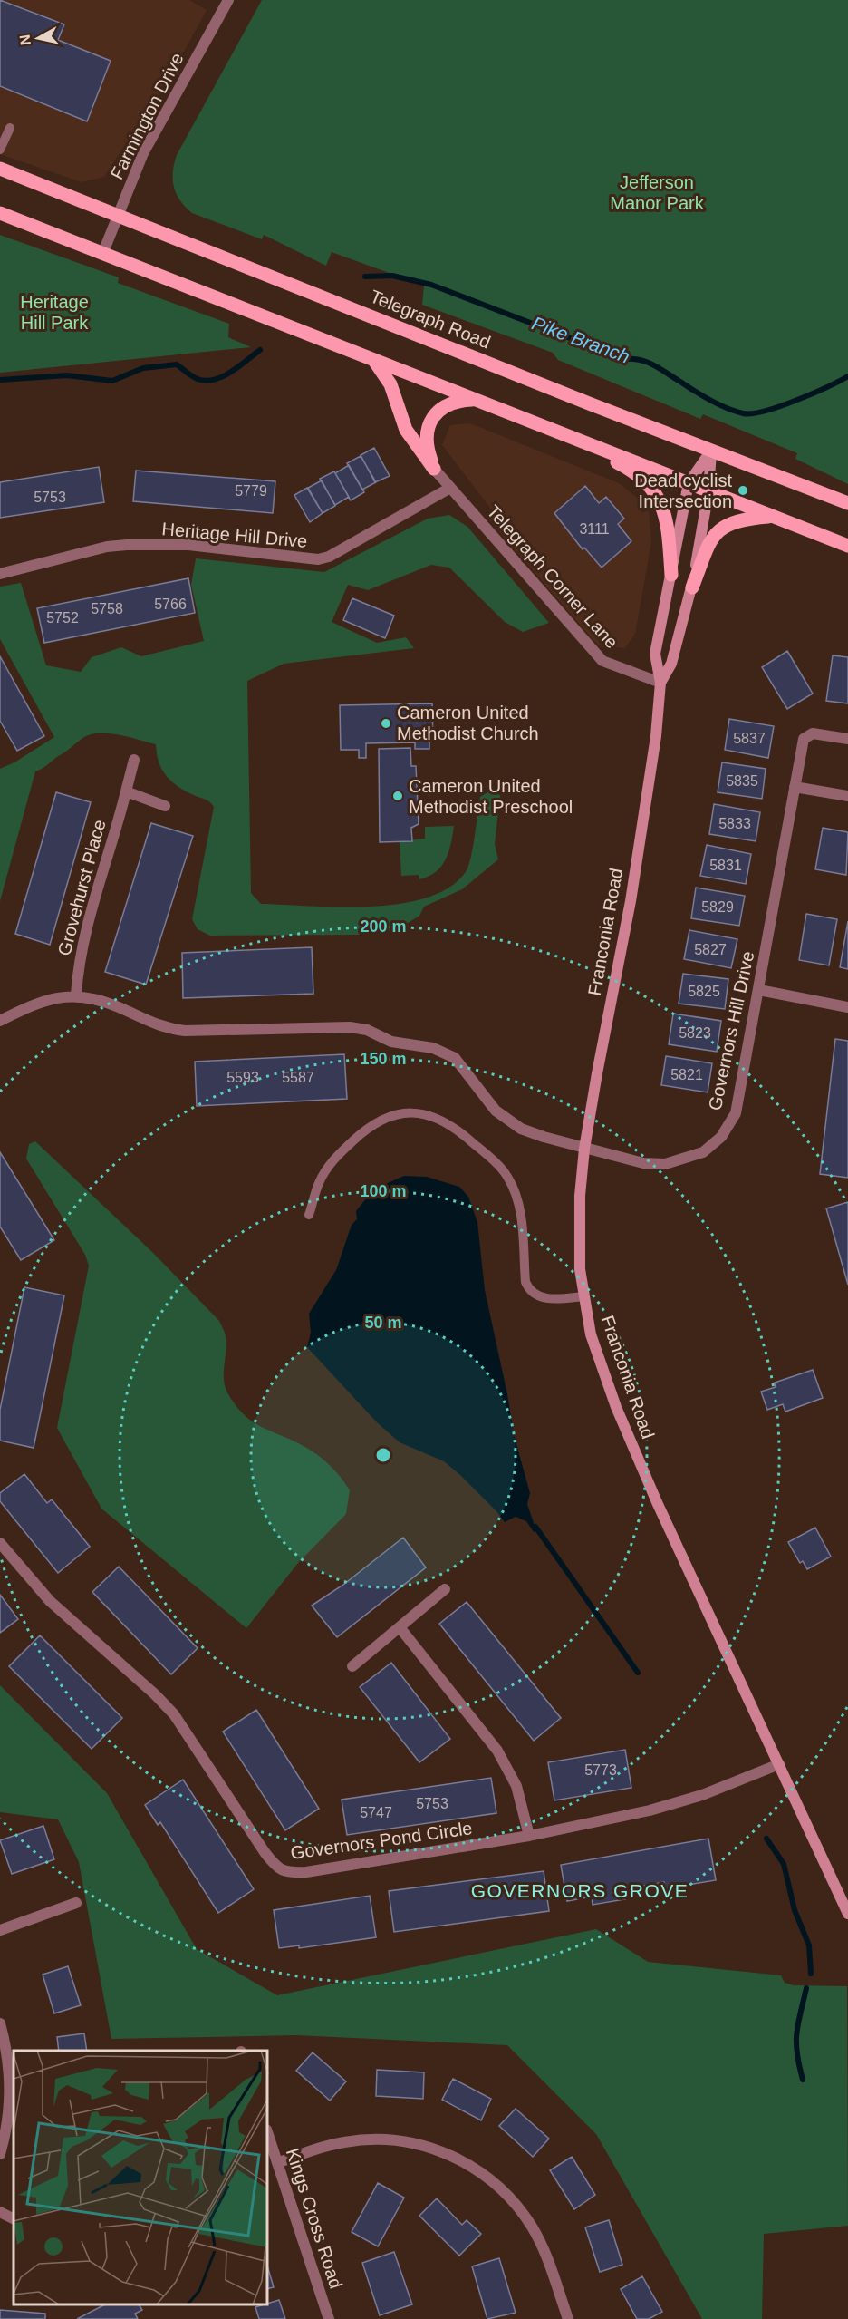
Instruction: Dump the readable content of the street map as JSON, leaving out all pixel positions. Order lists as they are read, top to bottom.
{
  "streets": {
    "main road": ["Telegraph Road", "Franconia Road"],
    "street": [
      "Farmington Drive",
      "Heritage Hill Drive",
      "Telegraph Corner Lane",
      "Grovehurst Place",
      "Governors Hill Drive",
      "Governors Pond Circle",
      "Kings Cross Road"
    ]
  },
  "crossings": [
    ["Farmington Drive", "Telegraph Road"],
    ["Telegraph Road", "Franconia Road"],
    ["Heritage Hill Drive", "Telegraph Corner Lane"],
    ["Telegraph Corner Lane", "Franconia Road"],
    ["Franconia Road", "Governors Hill Drive"],
    ["Franconia Road", "Governors Pond Circle"]
  ],
  "districts": ["GOVERNORS GROVE"],
  "water": ["Pike Branch"],
  "parks": ["Jefferson Manor Park", "Heritage Hill Park"],
  "places": ["Dead cyclist Intersection", "Cameron United Methodist Church", "Cameron United Methodist Preschool"],
  "house_numbers": [
    "5779",
    "5753",
    "3111",
    "5766",
    "5758",
    "5752",
    "5837",
    "5835",
    "5833",
    "5831",
    "5829",
    "5827",
    "5825",
    "5823",
    "5821",
    "5593",
    "5587",
    "5773",
    "5753",
    "5747"
  ],
  "north": "left",
  "rings": [
    "200 m",
    "150 m",
    "100 m",
    "50 m"
  ]
}
